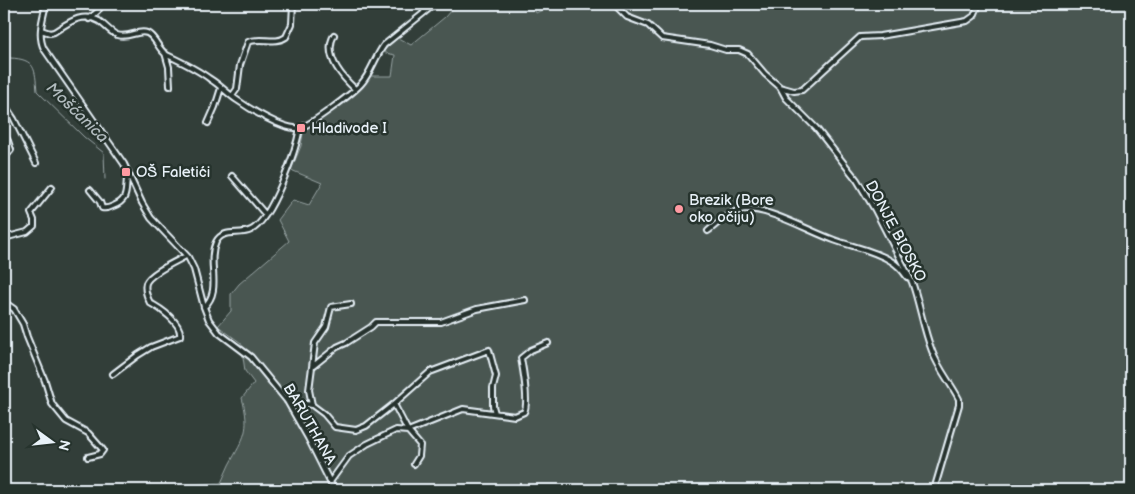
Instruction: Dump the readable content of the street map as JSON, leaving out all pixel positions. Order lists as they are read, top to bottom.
{
  "streets": {
    "street": ["DONJE BIOSKO", "BARUTHANA"]
  },
  "water": ["Mošćanica"],
  "places": {
    "transit": ["Hladivode I", "OŠ Faletići"],
    "other": ["Brezik (Bore oko očiju)"]
  },
  "north": "right"
}
